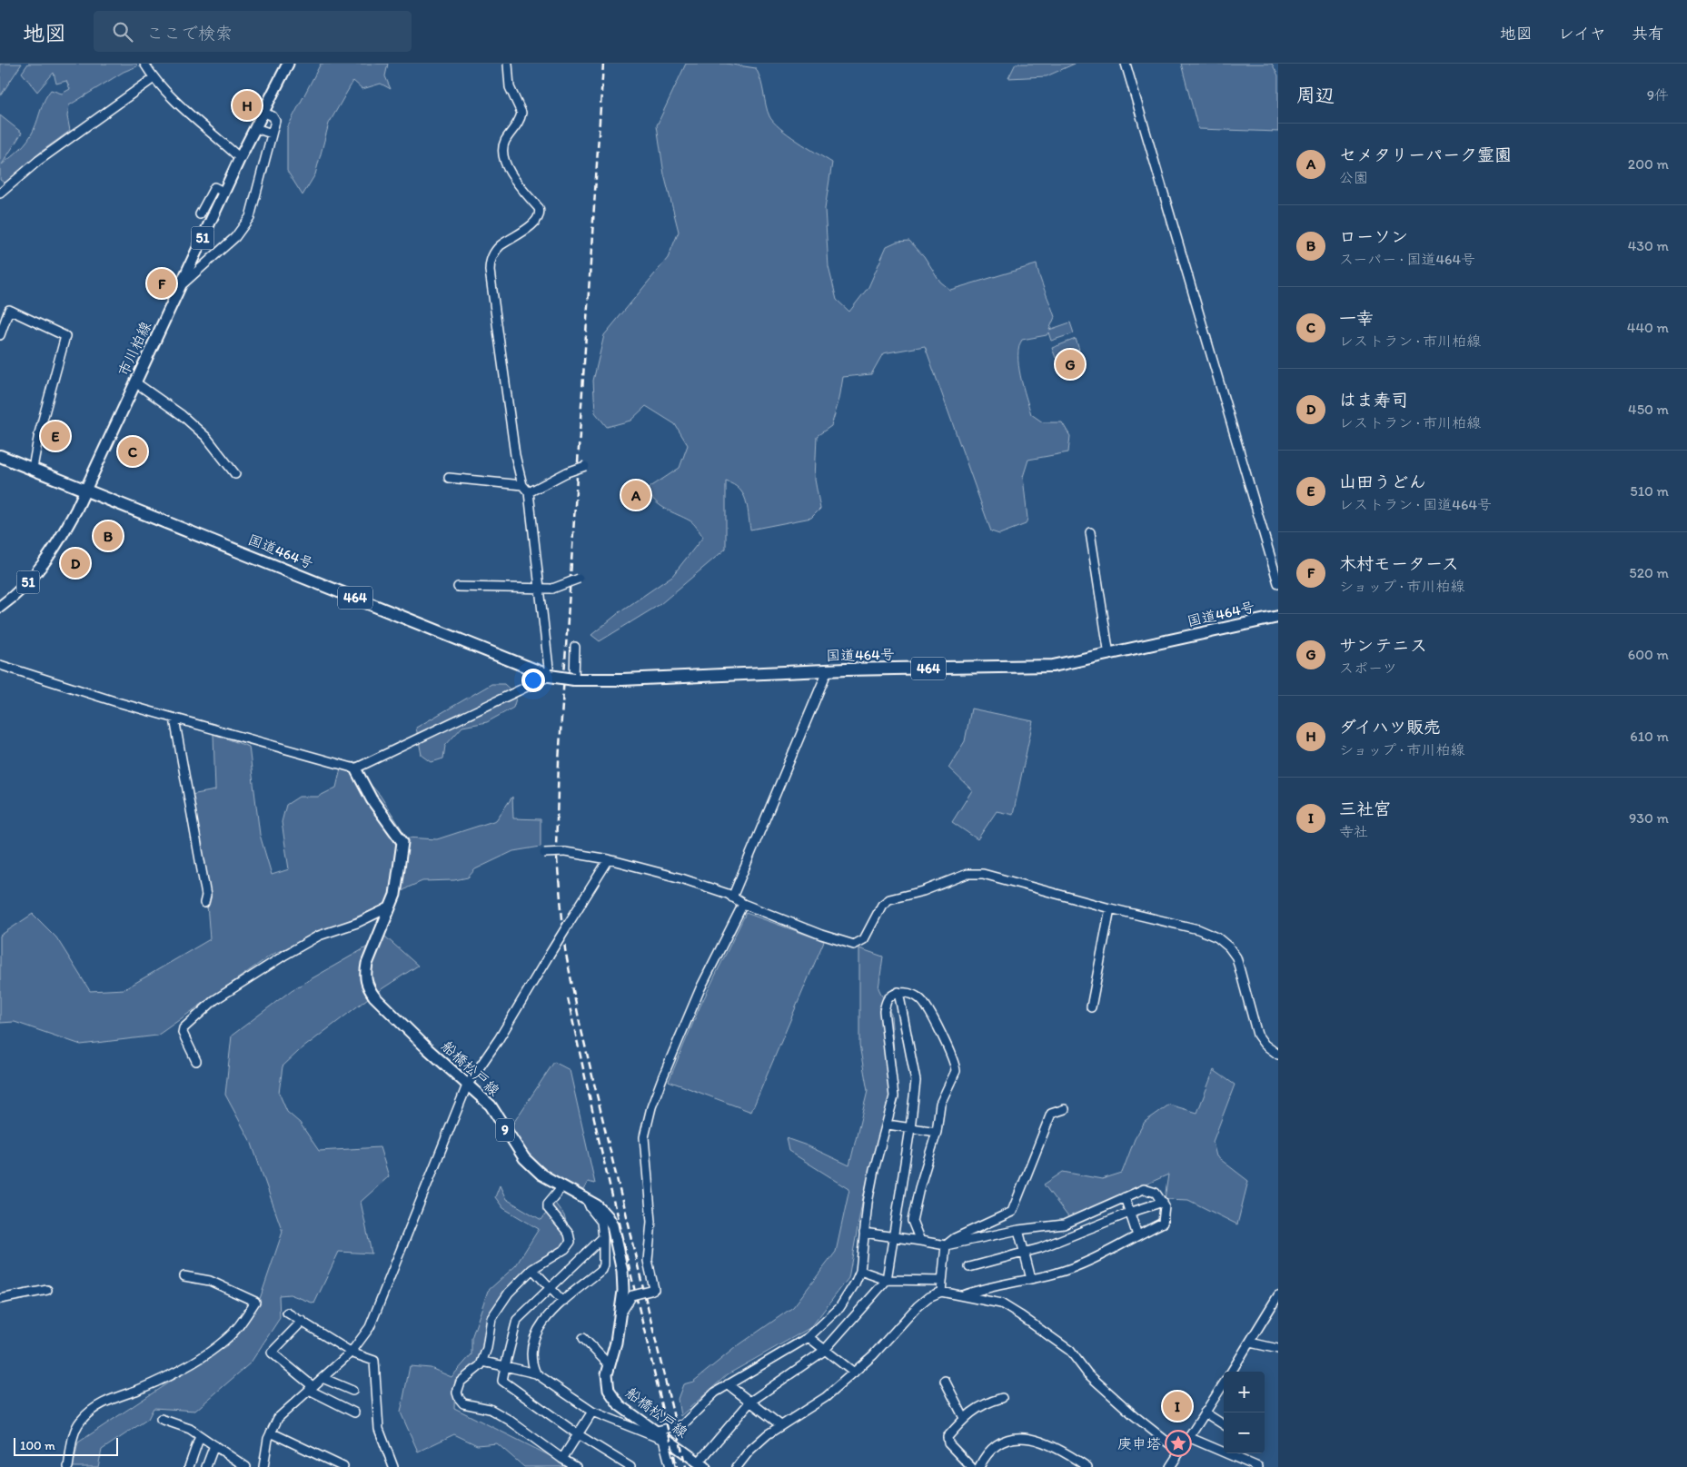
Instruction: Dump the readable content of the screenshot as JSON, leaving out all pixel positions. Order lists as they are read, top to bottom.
{
  "streets": {
    "highway": ["国道464号", "464"],
    "main road": [
      "51",
      "市川柏線",
      "船橋松戸線",
      "9"
    ]
  },
  "crossings": [
    ["市川柏線", "国道464号"],
    ["国道464号", "464"]
  ],
  "places": {
    "place": ["庚申塔"]
  },
  "scale_bar": "100 m",
  "page": {
    "header": "地図",
    "search": "ここで検索",
    "nav": ["地図", "レイヤ", "共有"],
    "heading": ["周辺", "9件"],
    "pins": [
      "H",
      "F",
      "G",
      "E",
      "C",
      "A",
      "B",
      "D",
      "I"
    ],
    "list": [
      {
        "mark": "A",
        "name": "セメタリーパーク霊園",
        "note": "公園",
        "value": "200 m"
      },
      {
        "mark": "B",
        "name": "ローソン",
        "note": "スーパー · 国道464号",
        "value": "430 m"
      },
      {
        "mark": "C",
        "name": "一幸",
        "note": "レストラン · 市川柏線",
        "value": "440 m"
      },
      {
        "mark": "D",
        "name": "はま寿司",
        "note": "レストラン · 市川柏線",
        "value": "450 m"
      },
      {
        "mark": "E",
        "name": "山田うどん",
        "note": "レストラン · 国道464号",
        "value": "510 m"
      },
      {
        "mark": "F",
        "name": "木村モータース",
        "note": "ショップ · 市川柏線",
        "value": "520 m"
      },
      {
        "mark": "G",
        "name": "サンテニス",
        "note": "スポーツ",
        "value": "600 m"
      },
      {
        "mark": "H",
        "name": "ダイハツ販売",
        "note": "ショップ · 市川柏線",
        "value": "610 m"
      },
      {
        "mark": "I",
        "name": "三社宮",
        "note": "寺社",
        "value": "930 m"
      }
    ],
    "map_buttons": ["+", "−"],
    "scale": "100 m"
  }
}
